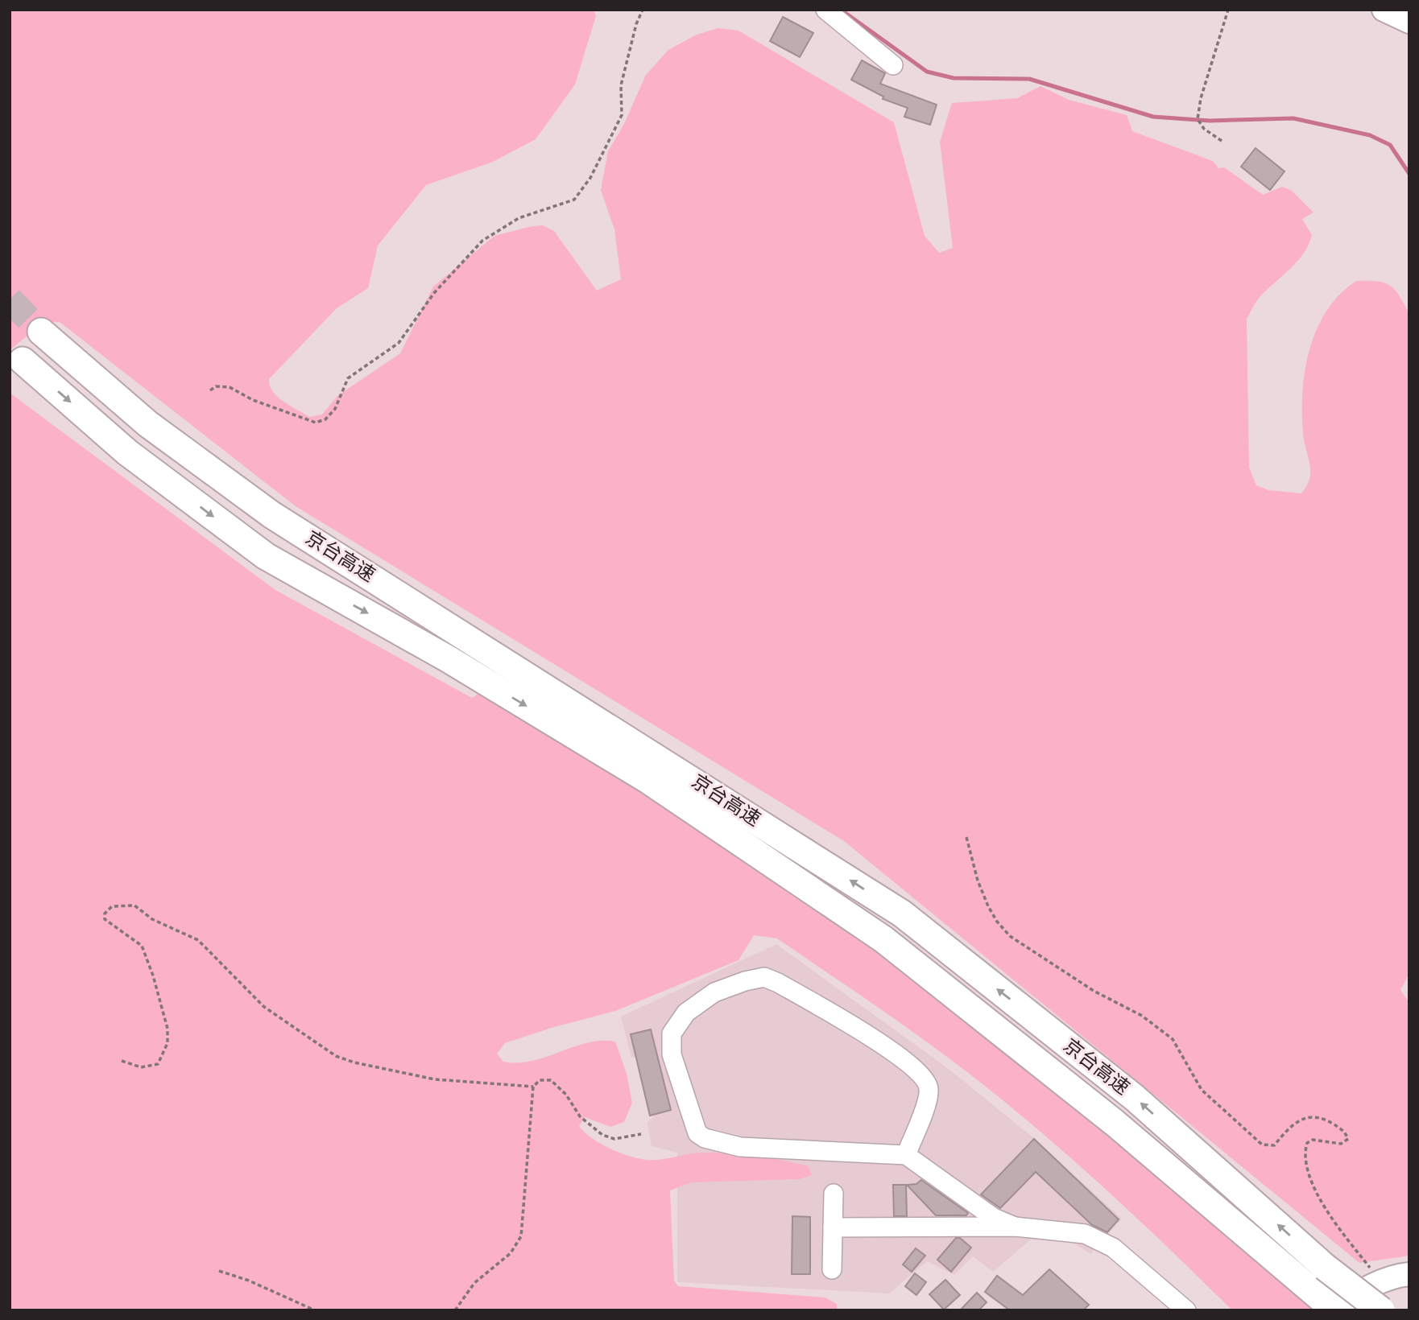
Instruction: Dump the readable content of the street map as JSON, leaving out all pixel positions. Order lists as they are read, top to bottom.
{
  "streets": {
    "highway": ["京台高速"]
  }
}
